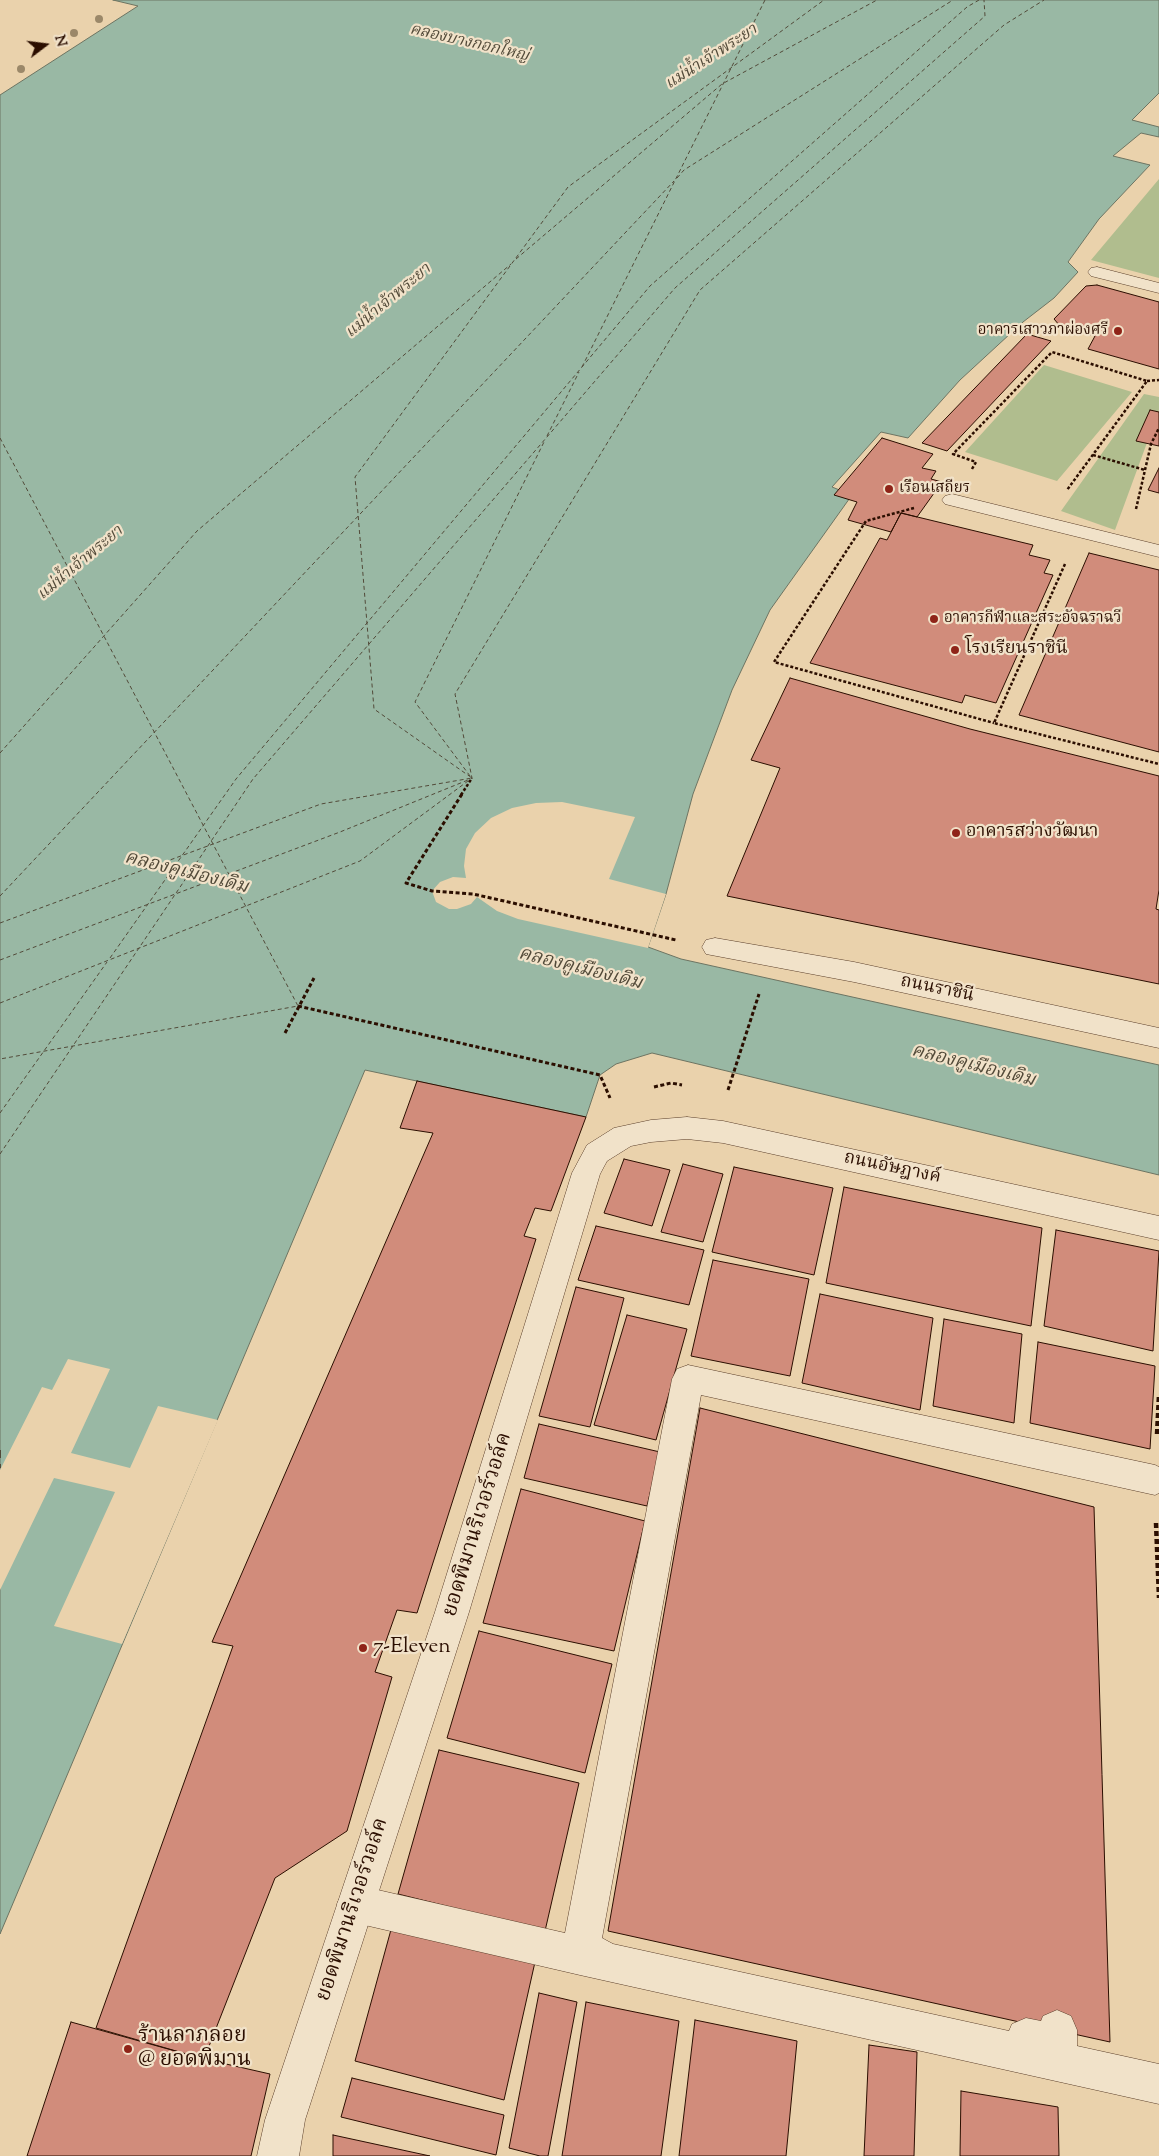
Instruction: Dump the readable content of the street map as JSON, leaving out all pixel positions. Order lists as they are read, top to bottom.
{
  "streets": {
    "street": ["ถนนราชินี", "ถนนอัษฎางค์", "ยอดพิมานริเวอร์วอล์ค"]
  },
  "crossings": [
    ["ถนนอัษฎางค์", "ยอดพิมานริเวอร์วอล์ค"]
  ],
  "water": ["คลองบางกอกใหญ่", "แม่น้ำเจ้าพระยา", "คลองคูเมืองเดิม"],
  "places": [
    "อาคารเสาวภาผ่องศรี",
    "เรือนเสถียร",
    "อาคารกีฬาและสระอัจฉราฉวี",
    "โรงเรียนราชินี",
    "อาคารสว่างวัฒนา",
    "7-Eleven",
    "ร้านลาภลอย @ ยอดพิมาน"
  ],
  "north": "right"
}
